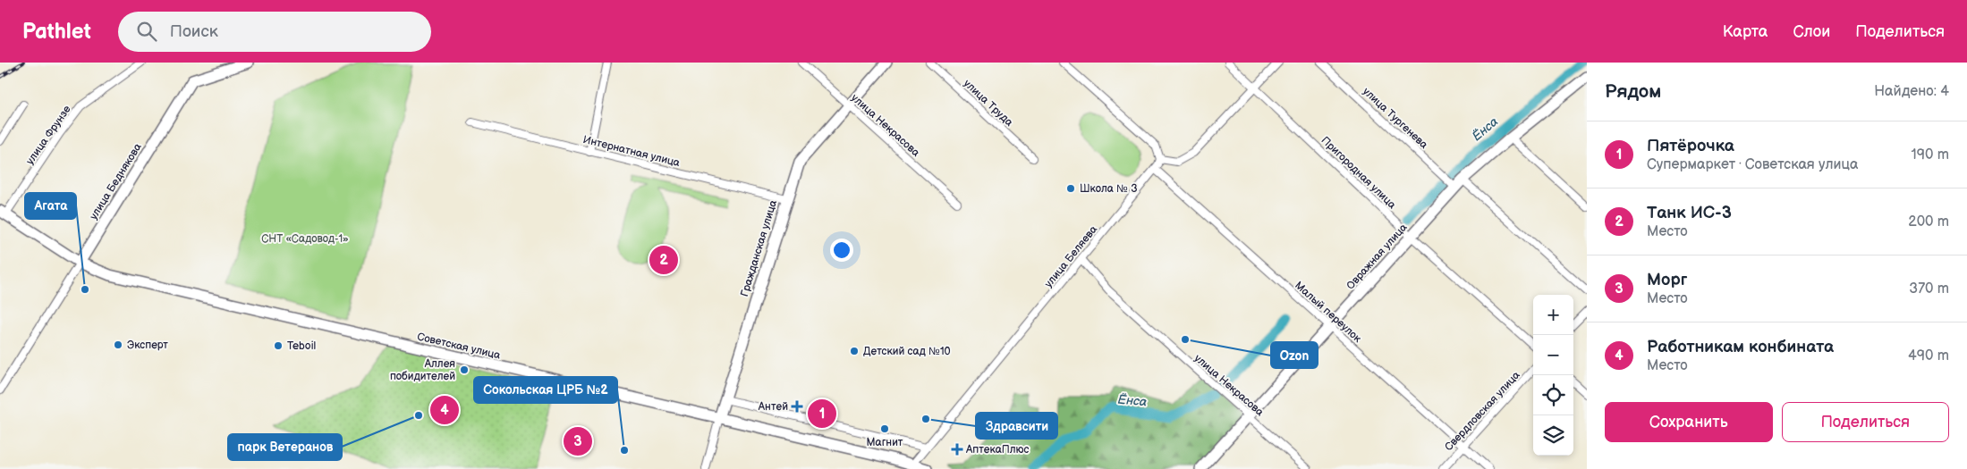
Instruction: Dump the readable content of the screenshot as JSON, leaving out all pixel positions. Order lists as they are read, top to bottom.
{
  "streets": {
    "street": [
      "улица Труда",
      "улица Тургенева",
      "улица Некрасова",
      "улица Фрунзе",
      "Интернатная улица",
      "Пригородная улица",
      "улица Беднякова",
      "Гражданская улица",
      "улица Беляева",
      "Овражная улица",
      "Малый переулок",
      "Советская улица",
      "Свердловская улица"
    ]
  },
  "crossings": [
    ["улица Тургенева", "Овражная улица"],
    ["улица Некрасова", "Гражданская улица"],
    ["улица Некрасова", "улица Беляева"],
    ["улица Некрасова", "Овражная улица"],
    ["улица Фрунзе", "Советская улица"],
    ["Интернатная улица", "Гражданская улица"],
    ["Пригородная улица", "Овражная улица"],
    ["улица Беднякова", "Советская улица"],
    ["Гражданская улица", "Советская улица"],
    ["улица Беляева", "Малый переулок"],
    ["улица Беляева", "Советская улица"],
    ["Овражная улица", "Малый переулок"],
    ["Малый переулок", "Свердловская улица"]
  ],
  "water": ["Ёнса"],
  "parks": ["СНТ «Садовод-1»"],
  "places": {
    "other": [
      "Школа № 3",
      "Агата",
      "Ozon",
      "Эксперт",
      "Teboil",
      "Детский сад №10",
      "Аллея побидителей",
      "парк Ветеранов",
      "Здравсити",
      "Магнит",
      "Сокольская ЦРБ №2"
    ],
    "health": ["Антей", "АптекаПлюс"]
  },
  "page": {
    "header": "Pathlet",
    "search": "Поиск",
    "nav": ["Карта", "Слои", "Поделиться"],
    "heading": ["Рядом", "Найдено: 4"],
    "list": [
      {
        "mark": "1",
        "name": "Пятёрочка",
        "note": "Супермаркет · Советская улица",
        "value": "190 m"
      },
      {
        "mark": "2",
        "name": "Танк ИС-3",
        "note": "Место",
        "value": "200 m"
      },
      {
        "mark": "3",
        "name": "Морг",
        "note": "Место",
        "value": "370 m"
      },
      {
        "mark": "4",
        "name": "Работникам конбината",
        "note": "Место",
        "value": "490 m"
      }
    ],
    "pins": [
      "2",
      "4",
      "1",
      "3"
    ],
    "map_buttons": ["+", "−"],
    "buttons": ["Сохранить", "Поделиться"]
  }
}
